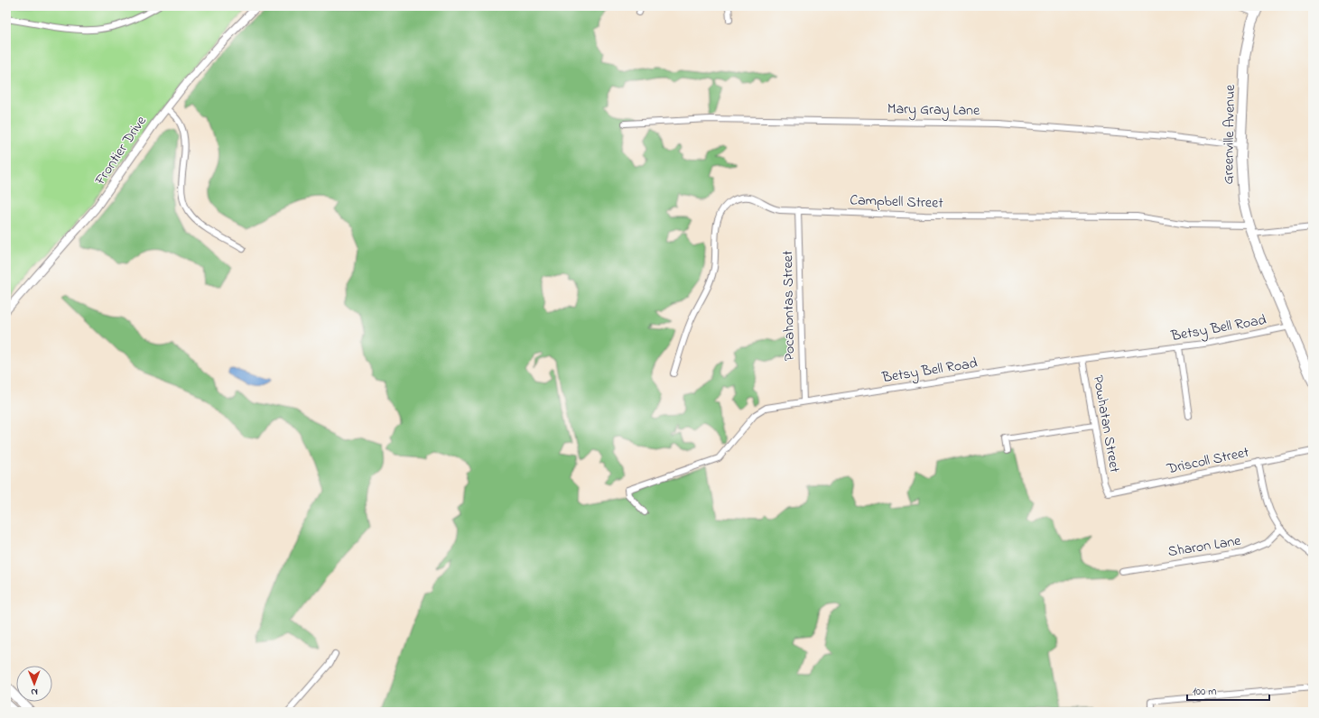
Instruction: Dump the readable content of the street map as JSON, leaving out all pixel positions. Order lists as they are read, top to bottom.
{
  "streets": {
    "main road": ["Greenville Avenue"],
    "street": [
      "Mary Gray Lane",
      "Frontier Drive",
      "Campbell Street",
      "Pocahontas Street",
      "Betsy Bell Road",
      "Powhatan Street",
      "Driscoll Street",
      "Sharon Lane"
    ]
  },
  "crossings": [
    ["Mary Gray Lane", "Greenville Avenue"],
    ["Greenville Avenue", "Campbell Street"],
    ["Greenville Avenue", "Betsy Bell Road"],
    ["Campbell Street", "Pocahontas Street"],
    ["Pocahontas Street", "Betsy Bell Road"],
    ["Betsy Bell Road", "Powhatan Street"],
    ["Powhatan Street", "Driscoll Street"]
  ],
  "scale_bar": "100 m",
  "north": "bottom"
}
